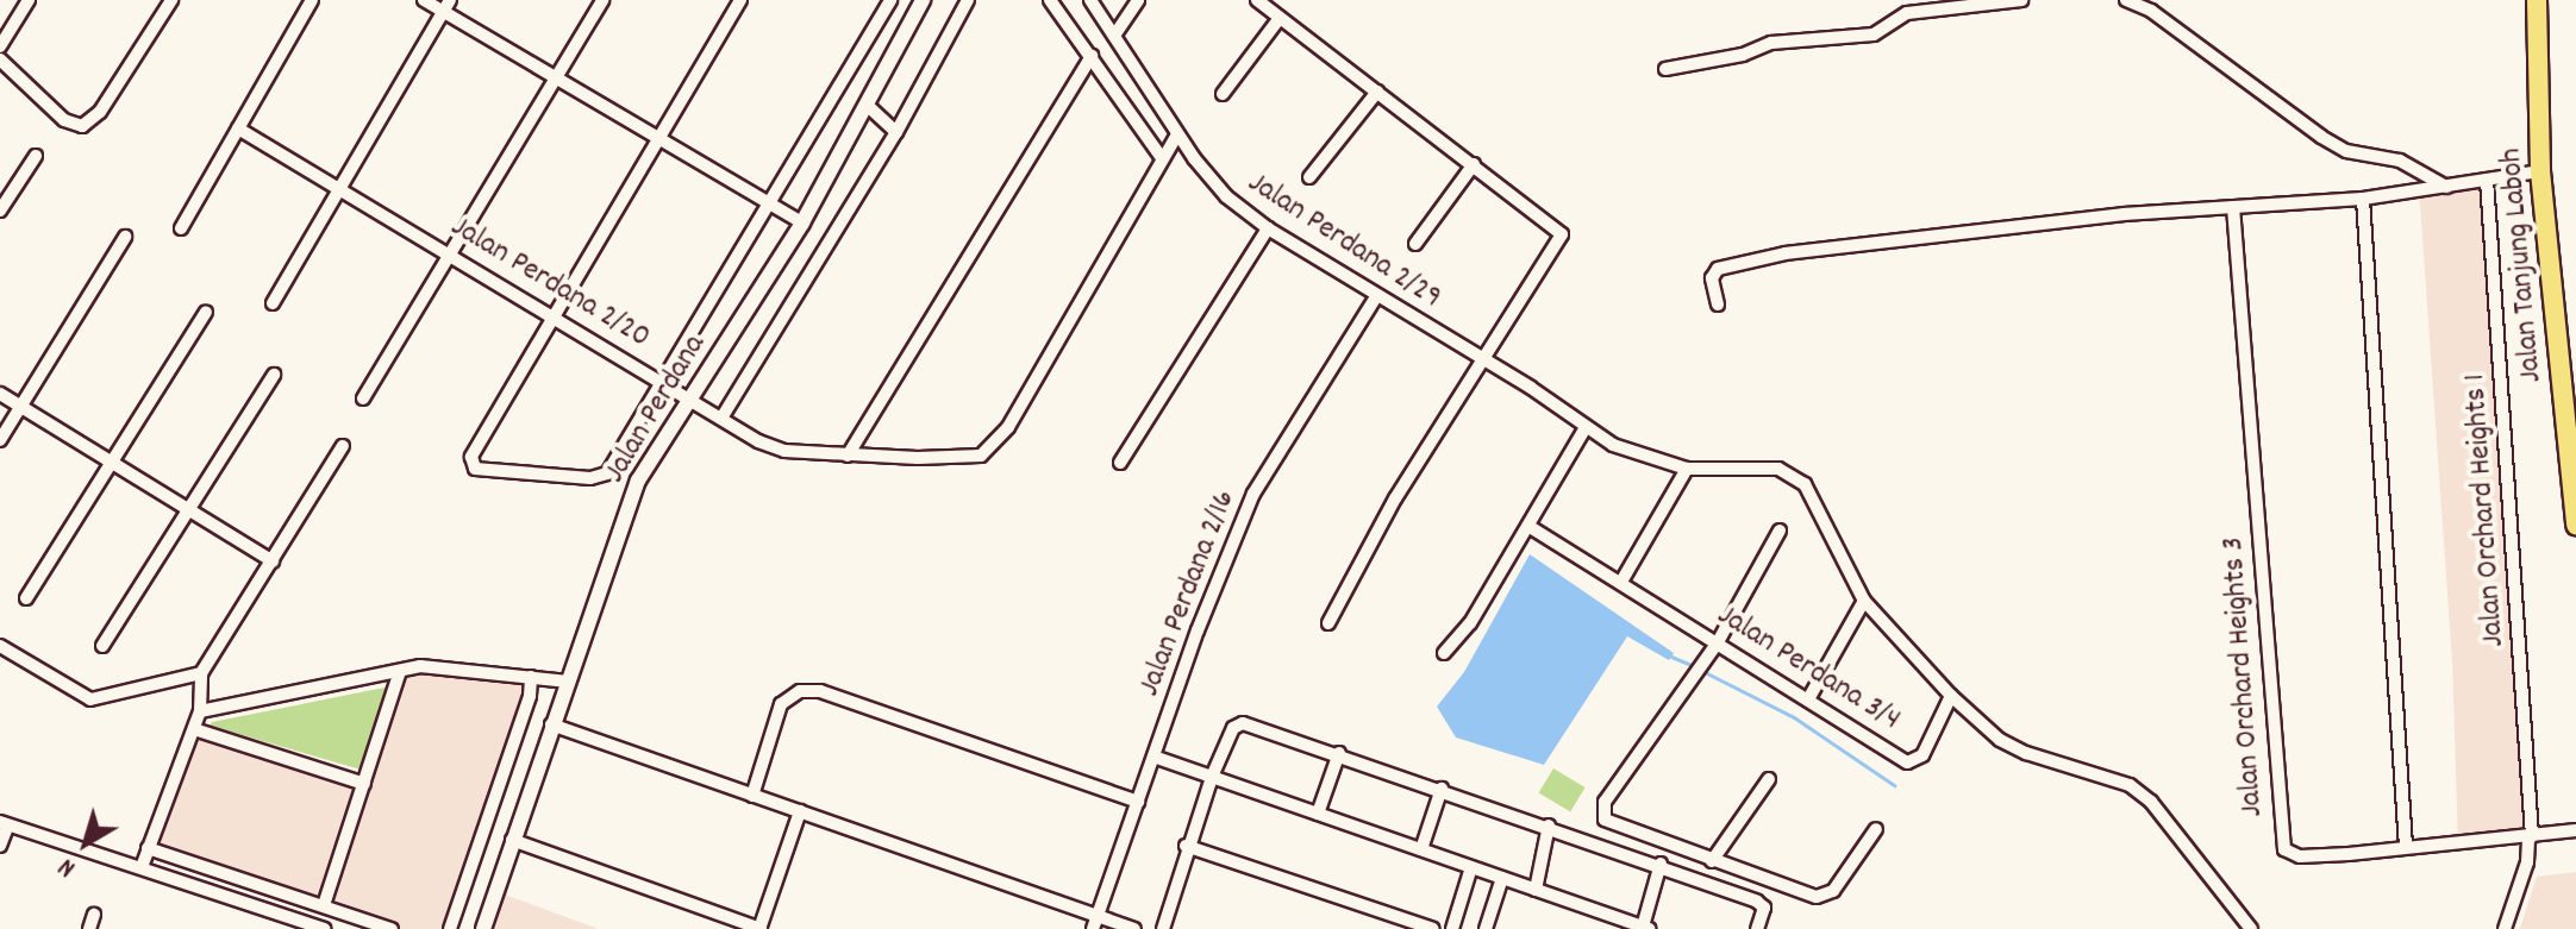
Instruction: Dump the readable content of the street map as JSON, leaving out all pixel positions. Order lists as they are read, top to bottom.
{
  "streets": {
    "highway": ["Jalan Tanjung Laboh"],
    "street": [
      "Jalan Perdana 2/29",
      "Jalan Perdana 2/20",
      "Jalan Perdana",
      "Jalan Orchard Heights 1",
      "Jalan Perdana 2/16",
      "Jalan Perdana 3/4",
      "Jalan Orchard Heights 3"
    ]
  },
  "crossings": [
    ["Jalan Perdana 2/29", "Jalan Perdana 2/20"],
    ["Jalan Perdana 2/29", "Jalan Perdana 2/16"],
    ["Jalan Perdana 2/29", "Jalan Perdana 3/4"],
    ["Jalan Perdana 2/20", "Jalan Perdana"],
    ["Jalan Orchard Heights 1", "Jalan Orchard Heights 3"]
  ],
  "north": "bottom left"
}
